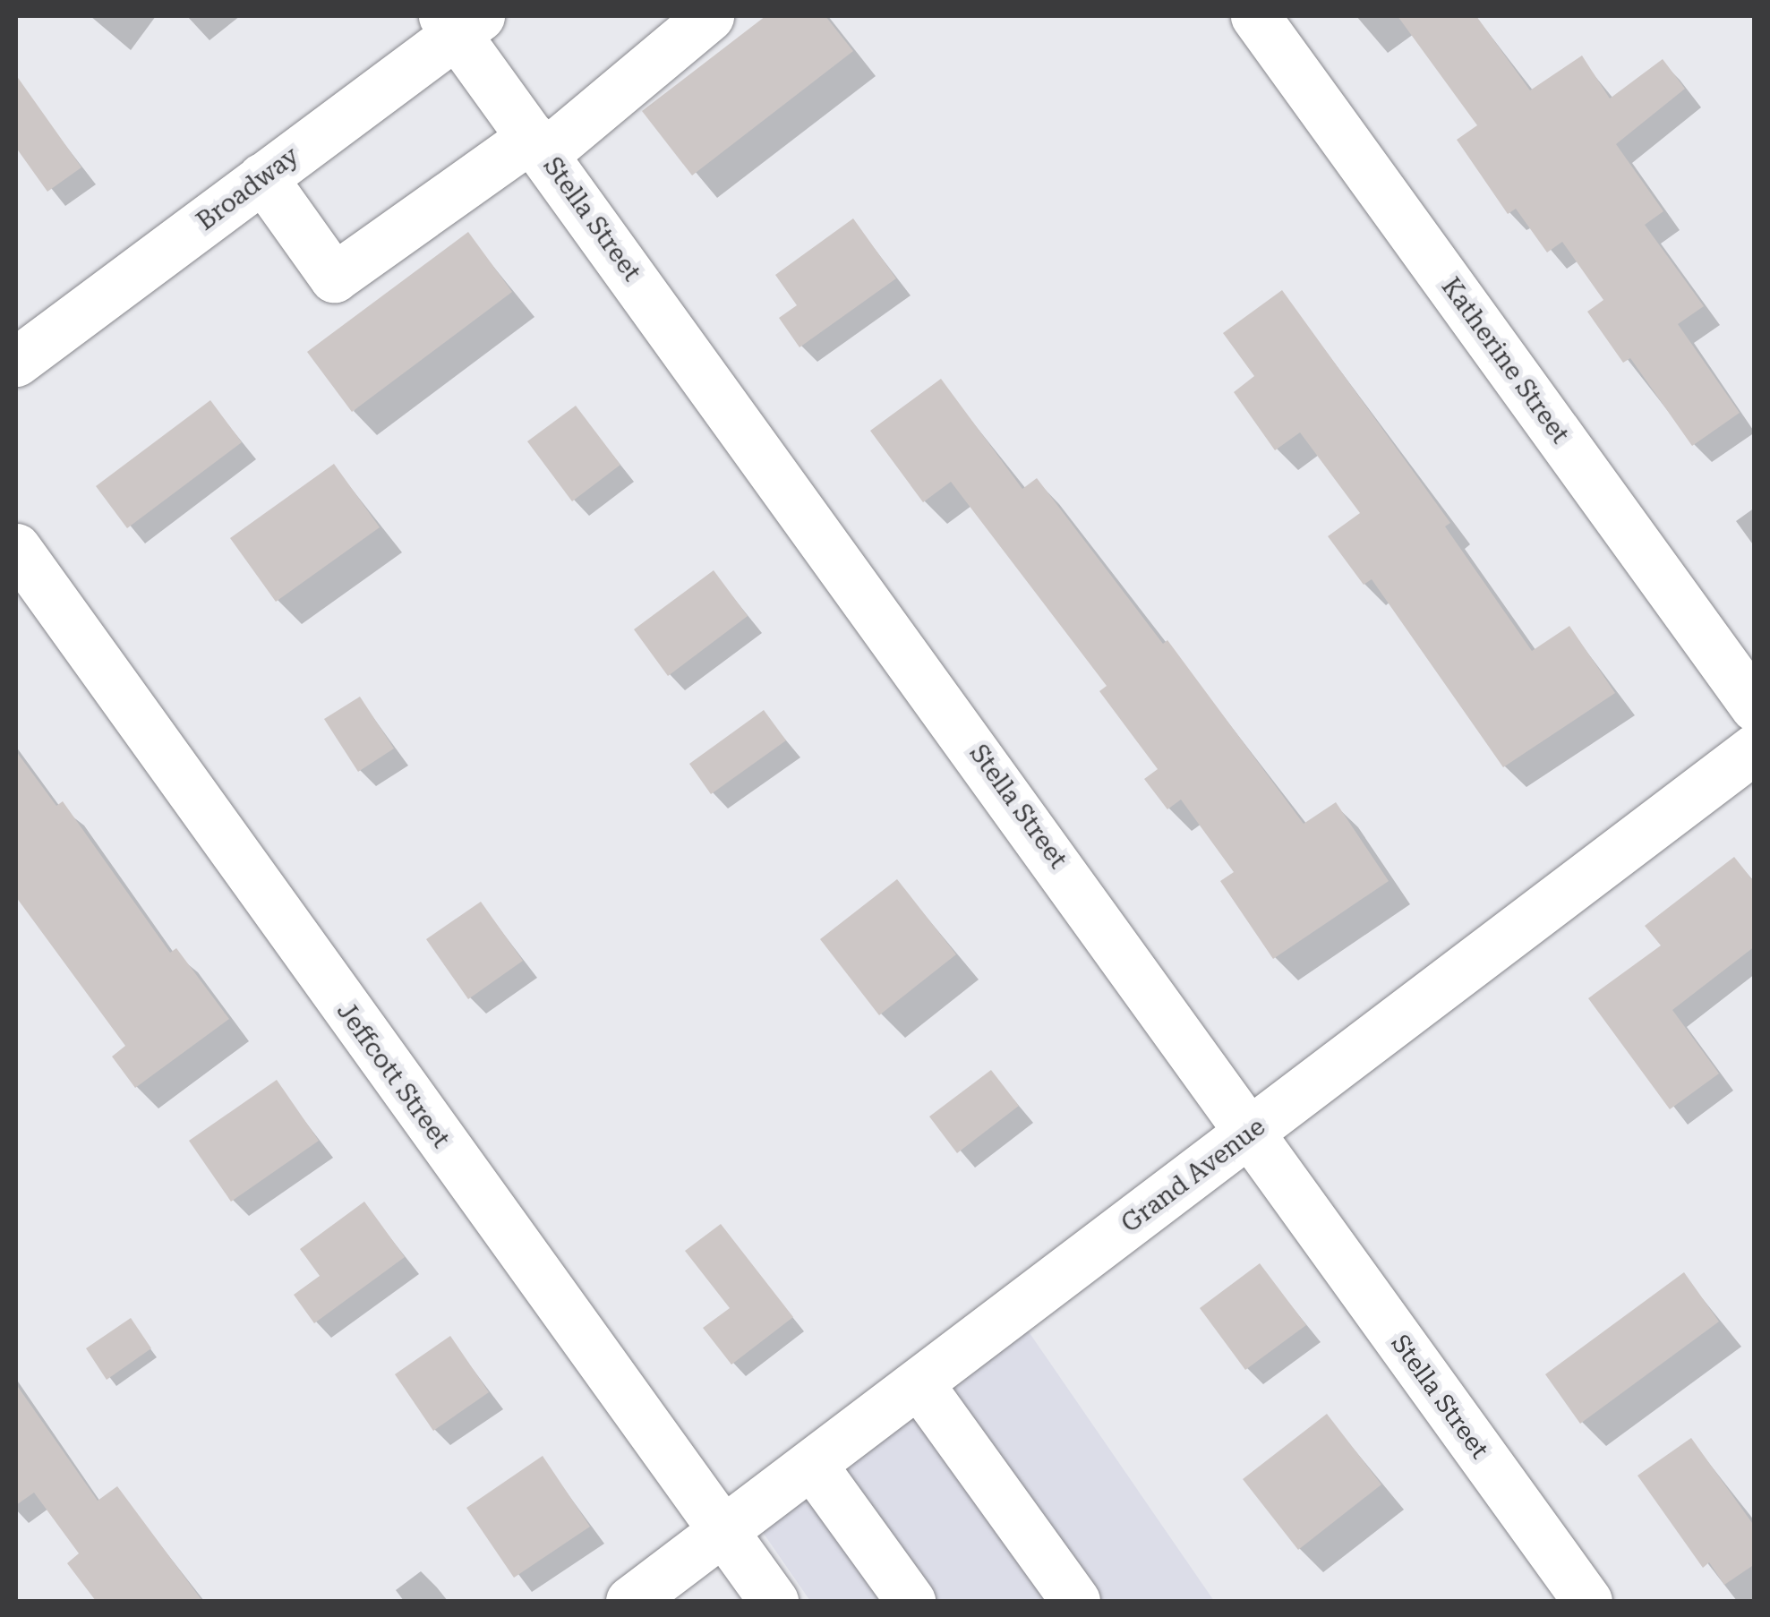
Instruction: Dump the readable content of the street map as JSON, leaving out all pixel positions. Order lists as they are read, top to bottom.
{
  "streets": {
    "street": [
      "Broadway",
      "Stella Street",
      "Katherine Street",
      "Jeffcott Street",
      "Grand Avenue"
    ]
  },
  "crossings": [
    ["Broadway", "Stella Street"],
    ["Stella Street", "Grand Avenue"],
    ["Jeffcott Street", "Grand Avenue"]
  ]
}
